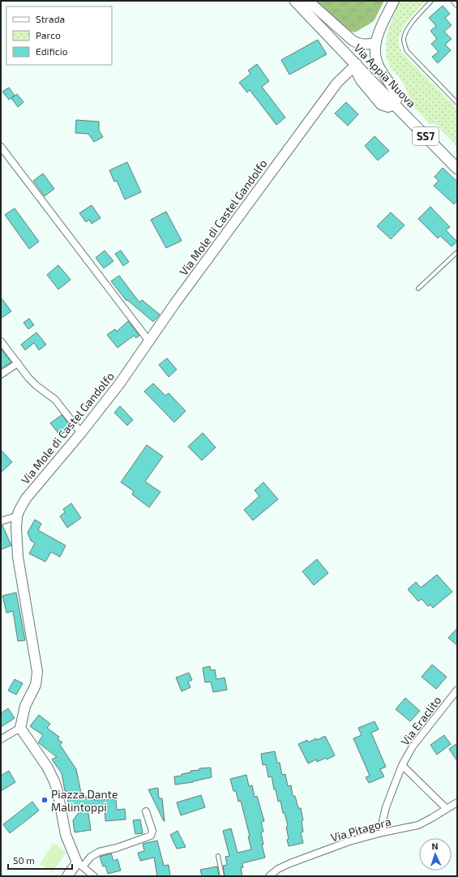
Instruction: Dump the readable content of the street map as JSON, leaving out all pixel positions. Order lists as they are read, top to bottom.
{
  "streets": {
    "main road": ["Via Appia Nuova", "SS7"],
    "street": ["Via Mole di Castel Gandolfo", "Via Eraclito", "Via Pitagora"]
  },
  "crossings": [
    ["Via Appia Nuova", "Via Mole di Castel Gandolfo"],
    ["Via Eraclito", "Via Pitagora"]
  ],
  "places": ["Piazza Dante Malintoppi"],
  "legend": ["Strada", "Parco", "Edificio"],
  "scale_bar": "50 m",
  "north": "top"
}
